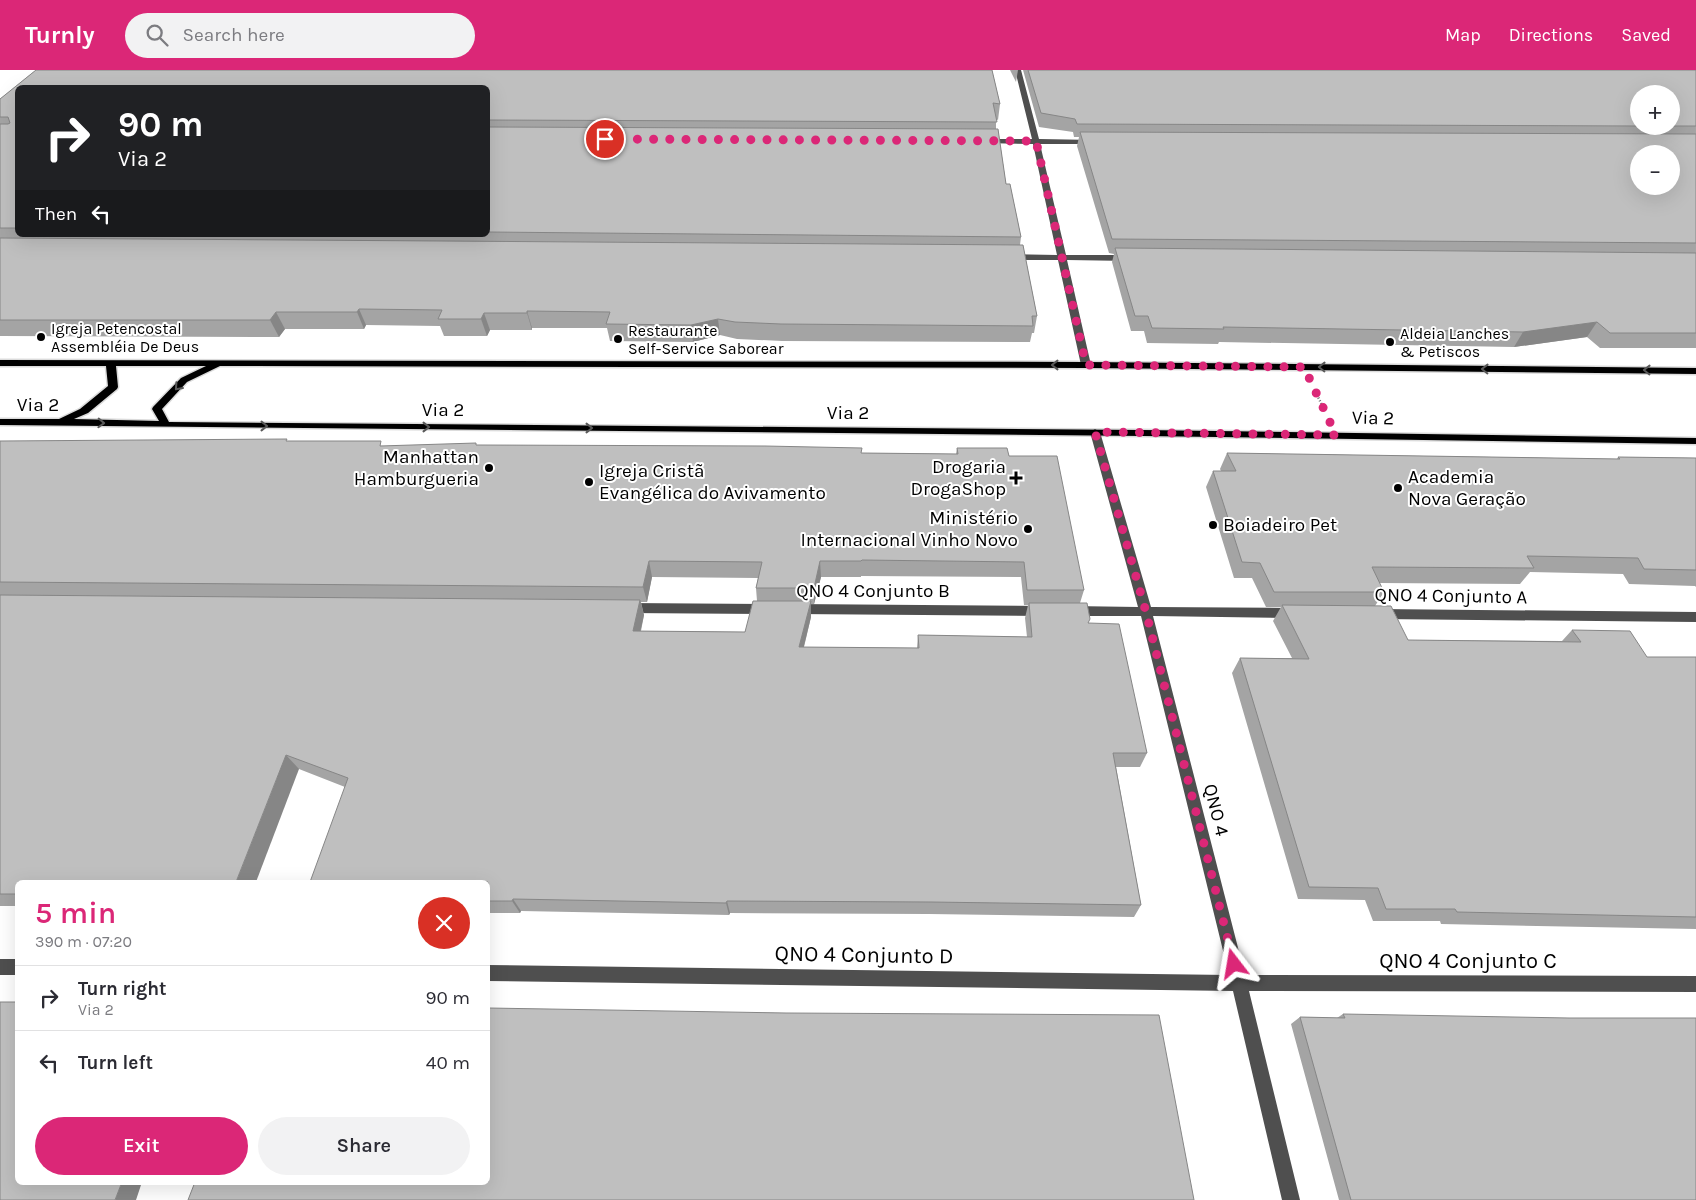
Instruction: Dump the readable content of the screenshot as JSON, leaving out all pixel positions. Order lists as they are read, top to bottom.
{
  "streets": {
    "main road": ["Via 2"],
    "street": [
      "QNO 4 Conjunto B",
      "QNO 4 Conjunto A",
      "QNO 4",
      "QNO 4 Conjunto D",
      "QNO 4 Conjunto C"
    ]
  },
  "crossings": [
    ["Via 2", "QNO 4"],
    ["QNO 4 Conjunto B", "QNO 4"],
    ["QNO 4", "QNO 4 Conjunto D"],
    ["QNO 4", "QNO 4 Conjunto C"],
    ["QNO 4 Conjunto D", "QNO 4 Conjunto C"]
  ],
  "places": {
    "other": [
      "Igreja Petencostal Assembléia De Deus",
      "Restaurante Self-Service Saborear",
      "Aldeia Lanches & Petiscos",
      "Manhattan Hamburgueria",
      "Igreja Cristã Evangélica do Avivamento",
      "Academia Nova Geração",
      "Boiadeiro Pet",
      "Ministério Internacional Vinho Novo"
    ],
    "health": ["Drogaria DrogaShop"]
  },
  "page": {
    "header": "Turnly",
    "search": "Search here",
    "nav": ["Map", "Directions", "Saved"],
    "map_buttons": ["+", "−"],
    "turn": ["90 m", "Via 2"],
    "then": "Then",
    "heading": ["5 min", "390 m · 07:20"],
    "list": [
      {
        "name": "Turn right",
        "note": "Via 2",
        "value": "90 m"
      },
      {
        "name": "Turn left",
        "value": "40 m"
      }
    ],
    "buttons": ["Exit", "Share"]
  }
}
